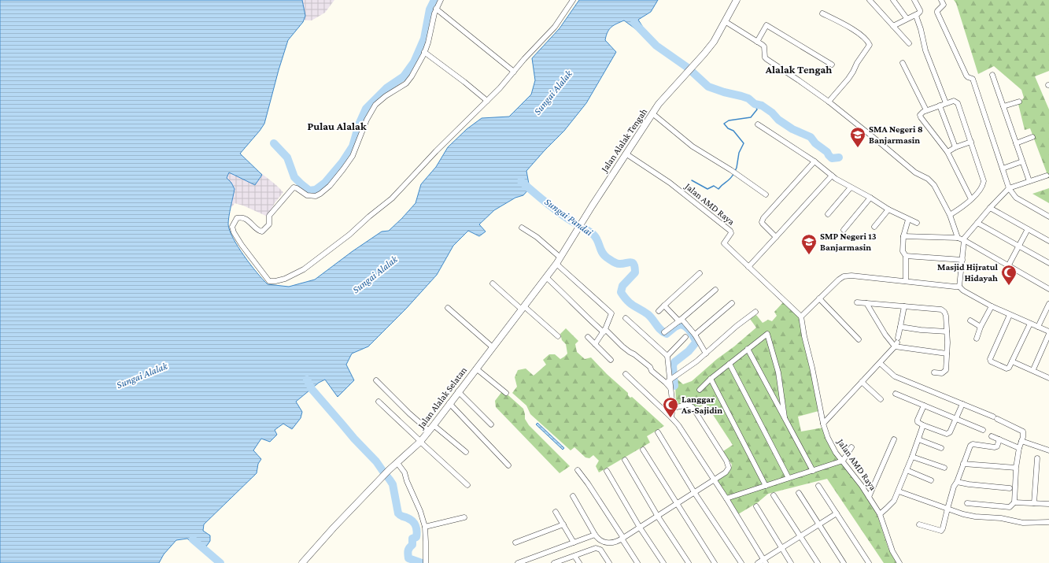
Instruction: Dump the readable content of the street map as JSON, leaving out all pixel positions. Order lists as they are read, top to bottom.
{
  "streets": {
    "street": ["Jalan Alalak Tengah", "Jalan AMD Raya", "Jalan Alalak Selatan"]
  },
  "crossings": [
    ["Jalan Alalak Tengah", "Jalan AMD Raya"],
    ["Jalan Alalak Tengah", "Jalan Alalak Selatan"]
  ],
  "districts": ["Alalak Tengah", "Pulau Alalak"],
  "water": ["Sungai Alalak", "Sungai Pandai"],
  "places": {
    "school or university": ["SMA Negeri 8 Banjarmasin", "SMP Negeri 13 Banjarmasin"],
    "mosque": ["Masjid Hijratul Hidayah", "Langgar As-Sajidin"]
  }
}
